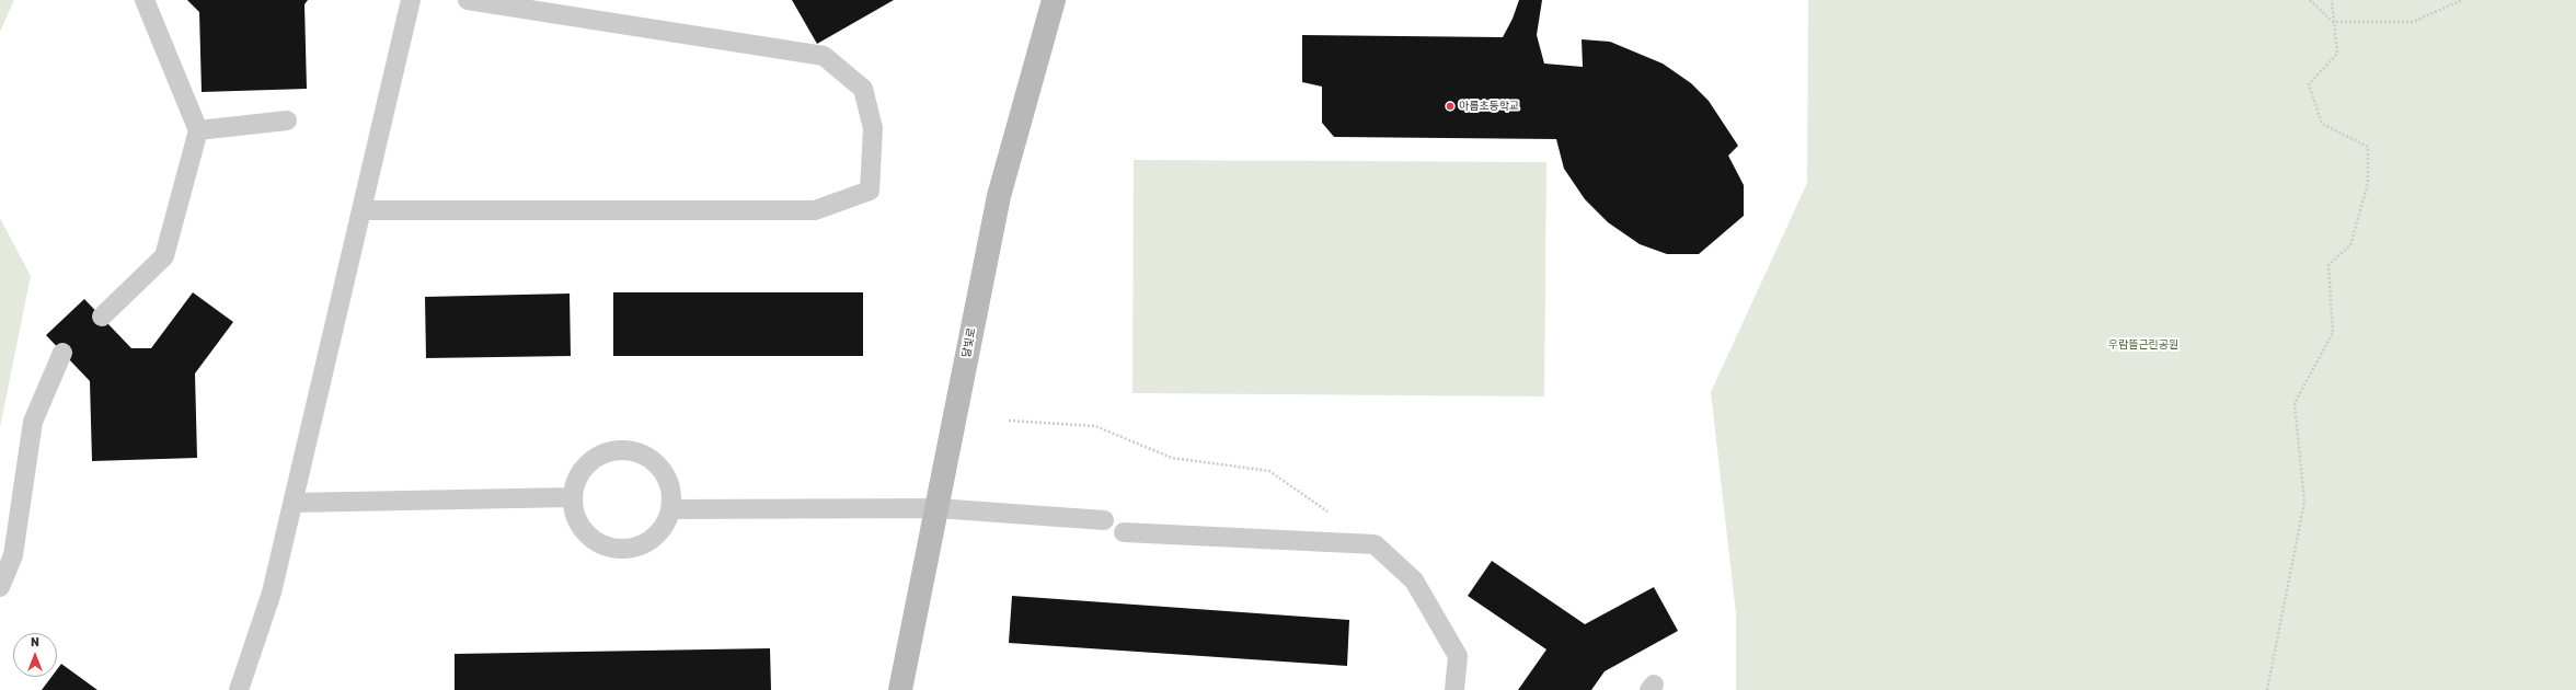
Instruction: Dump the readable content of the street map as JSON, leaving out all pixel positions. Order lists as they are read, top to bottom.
{
  "streets": {
    "street": ["달빛로"]
  },
  "parks": ["우람뜰근린공원"],
  "places": ["아름초등학교"],
  "north": "top"
}
